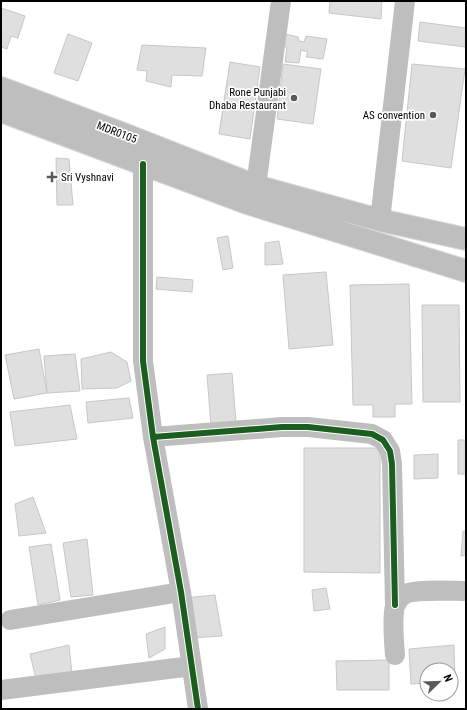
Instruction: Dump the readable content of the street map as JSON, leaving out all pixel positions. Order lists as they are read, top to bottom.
{
  "streets": {
    "main road": ["MDR0105"]
  },
  "places": {
    "other": ["Rone Punjabi Dhaba Restaurant", "AS convention"],
    "health": ["Sri Vyshnavi"]
  },
  "north": "top right"
}
